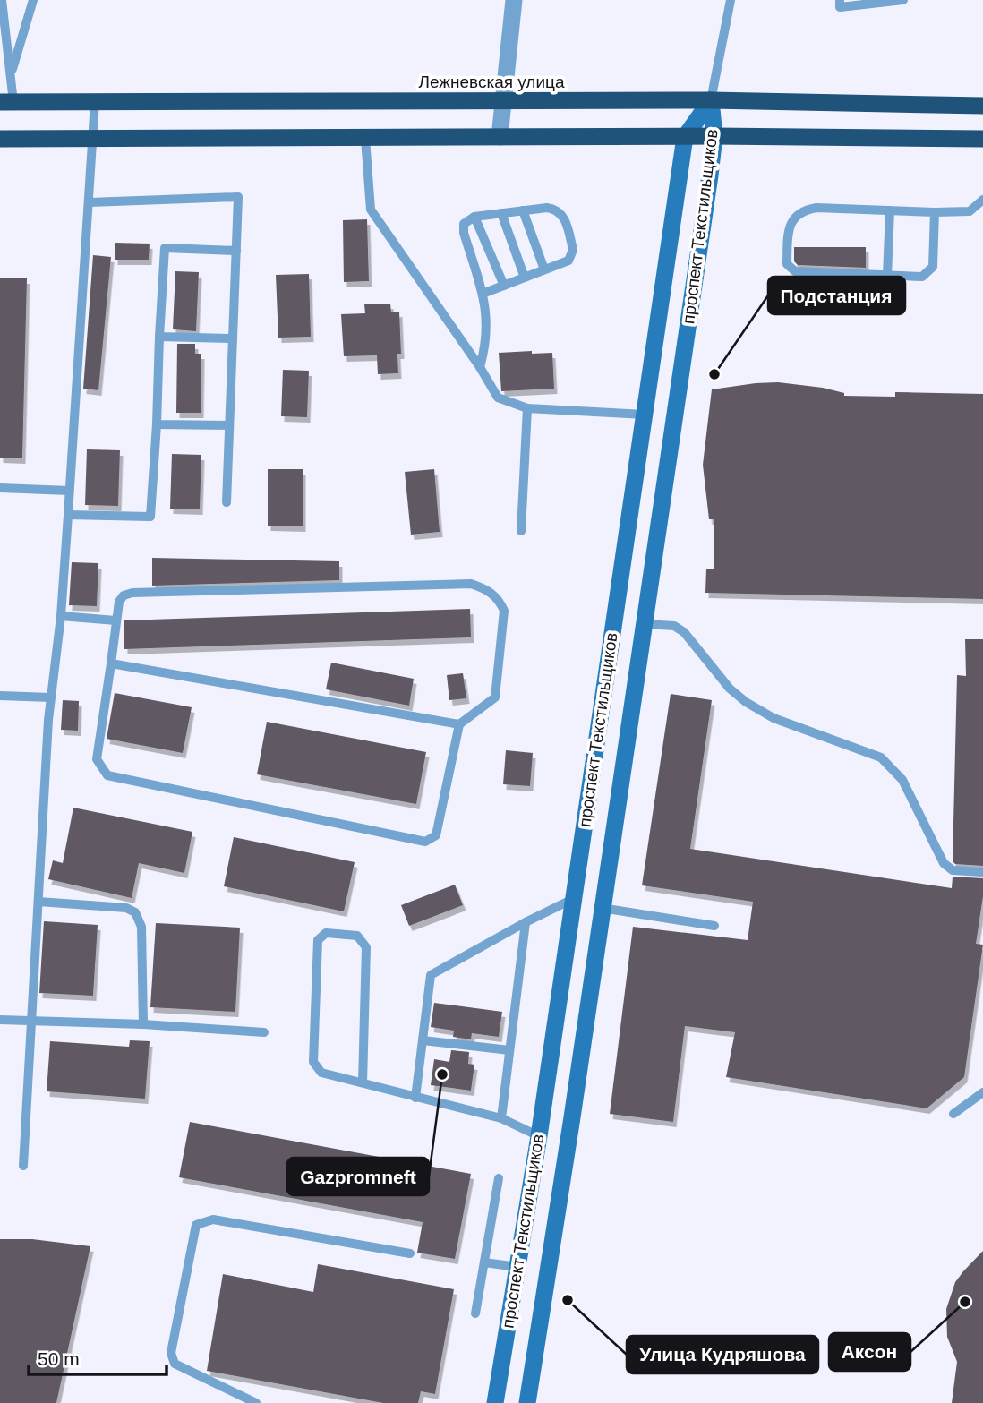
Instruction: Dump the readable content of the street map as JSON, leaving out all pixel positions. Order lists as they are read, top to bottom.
{
  "streets": {
    "highway": ["Лежневская улица"],
    "main road": ["проспект Текстильщиков"]
  },
  "crossings": [
    ["Лежневская улица", "проспект Текстильщиков"]
  ],
  "places": [
    "Подстанция",
    "Gazpromneft",
    "Улица Кудряшова",
    "Аксон"
  ],
  "scale_bar": "50 m"
}
